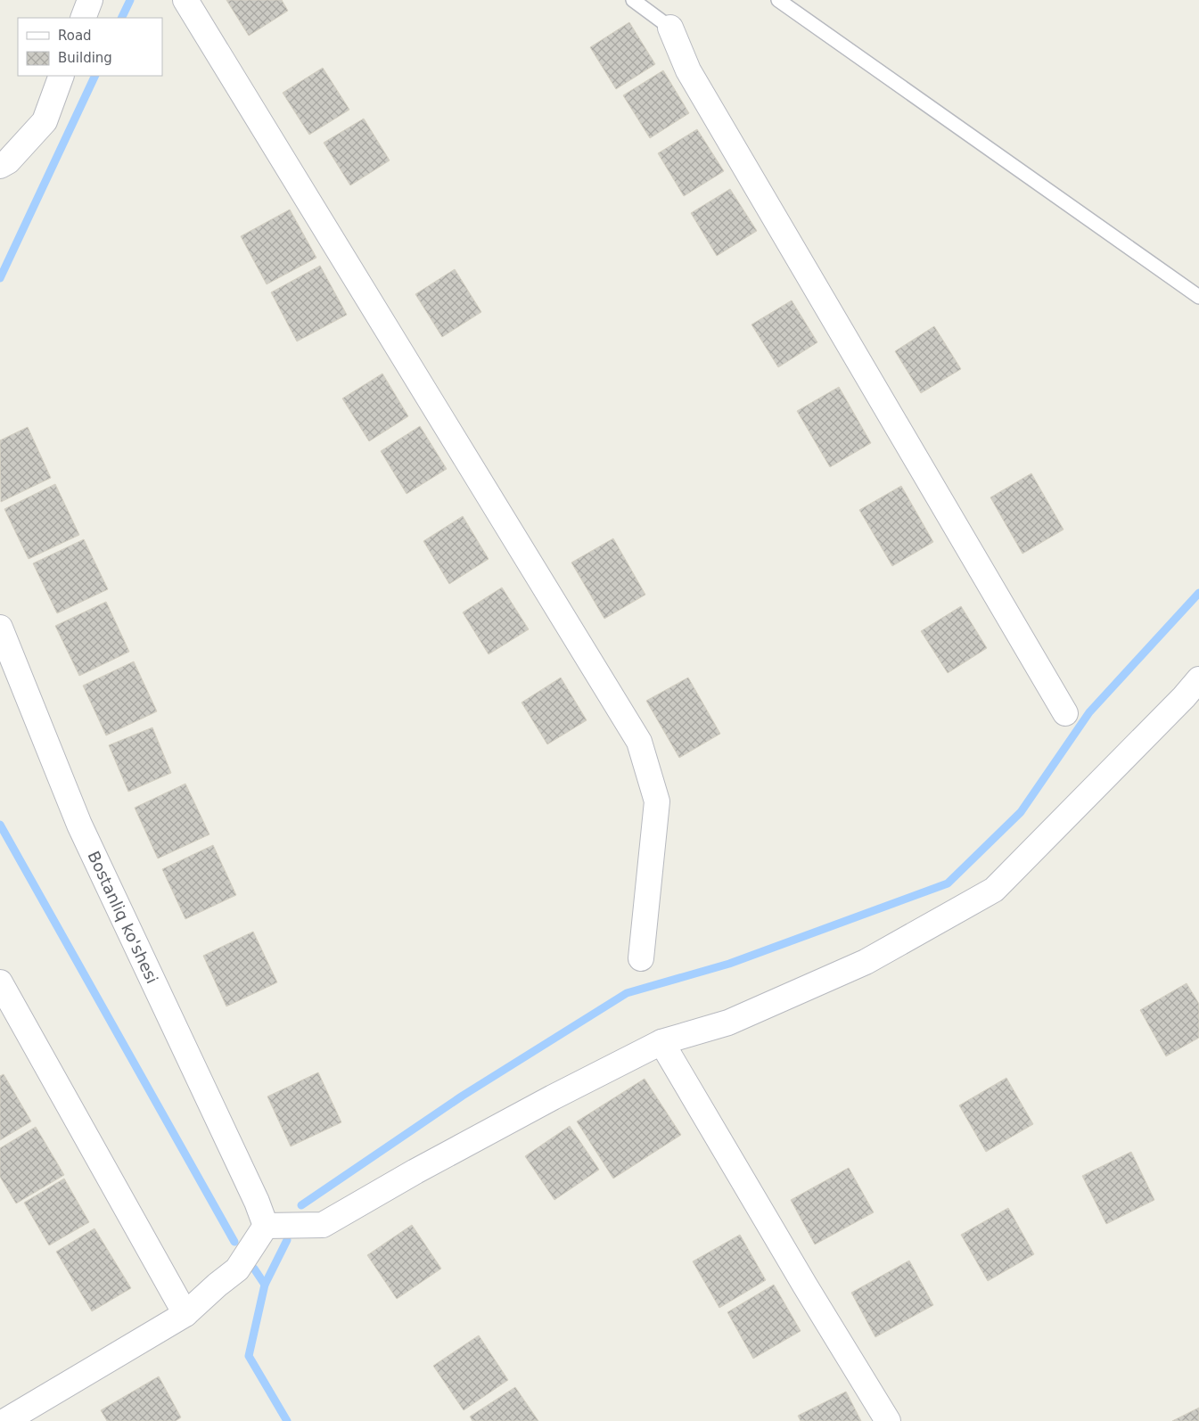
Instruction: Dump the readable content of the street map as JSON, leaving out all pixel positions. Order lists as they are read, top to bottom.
{
  "streets": {
    "street": ["Bostanliq ko'shesi"]
  },
  "legend": ["Road", "Building"]
}
